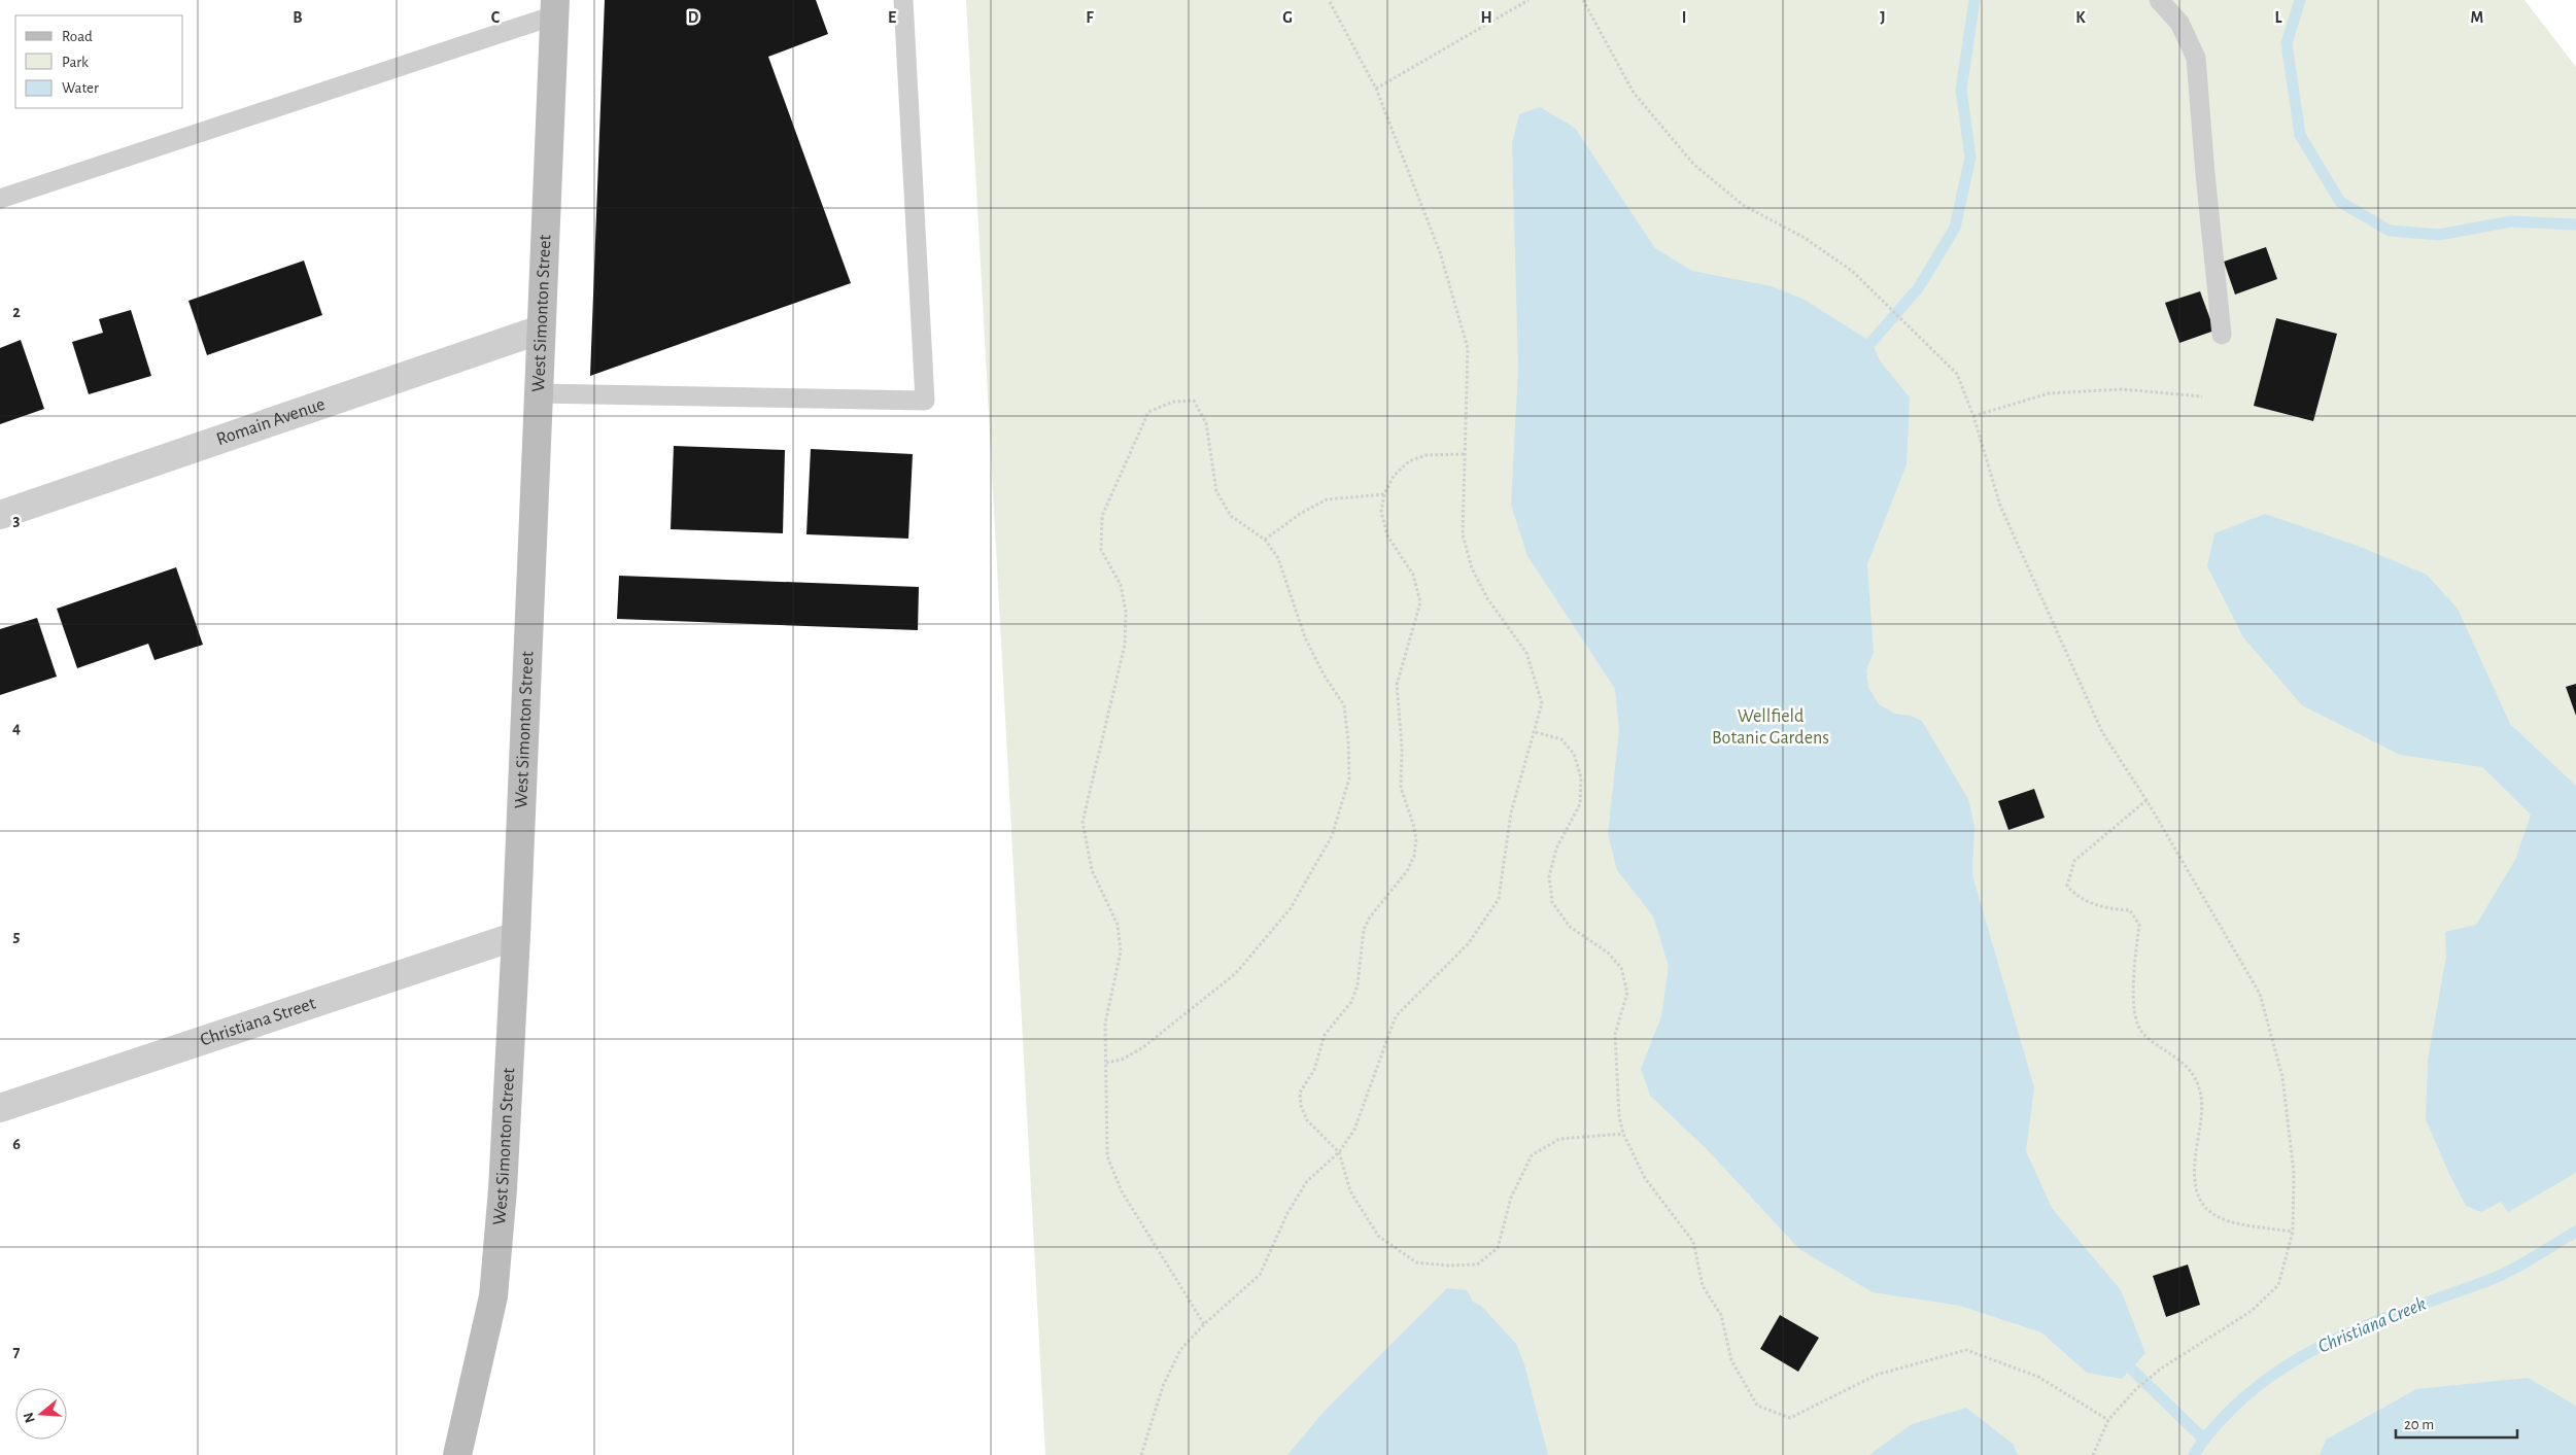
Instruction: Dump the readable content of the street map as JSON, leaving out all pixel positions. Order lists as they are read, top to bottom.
{
  "streets": {
    "street": ["West Simonton Street", "Romain Avenue", "Christiana Street"]
  },
  "crossings": [
    ["West Simonton Street", "Romain Avenue"],
    ["West Simonton Street", "Christiana Street"]
  ],
  "water": ["Christiana Creek"],
  "parks": ["Wellfield Botanic Gardens"],
  "legend": ["Road", "Park", "Water"],
  "scale_bar": "20 m",
  "north": "left",
  "grid": {
    "columns": [
      "B",
      "C",
      "D",
      "E",
      "F",
      "G",
      "H",
      "I",
      "J",
      "K",
      "L",
      "M"
    ],
    "rows": [
      "2",
      "3",
      "4",
      "5",
      "6",
      "7"
    ]
  }
}
